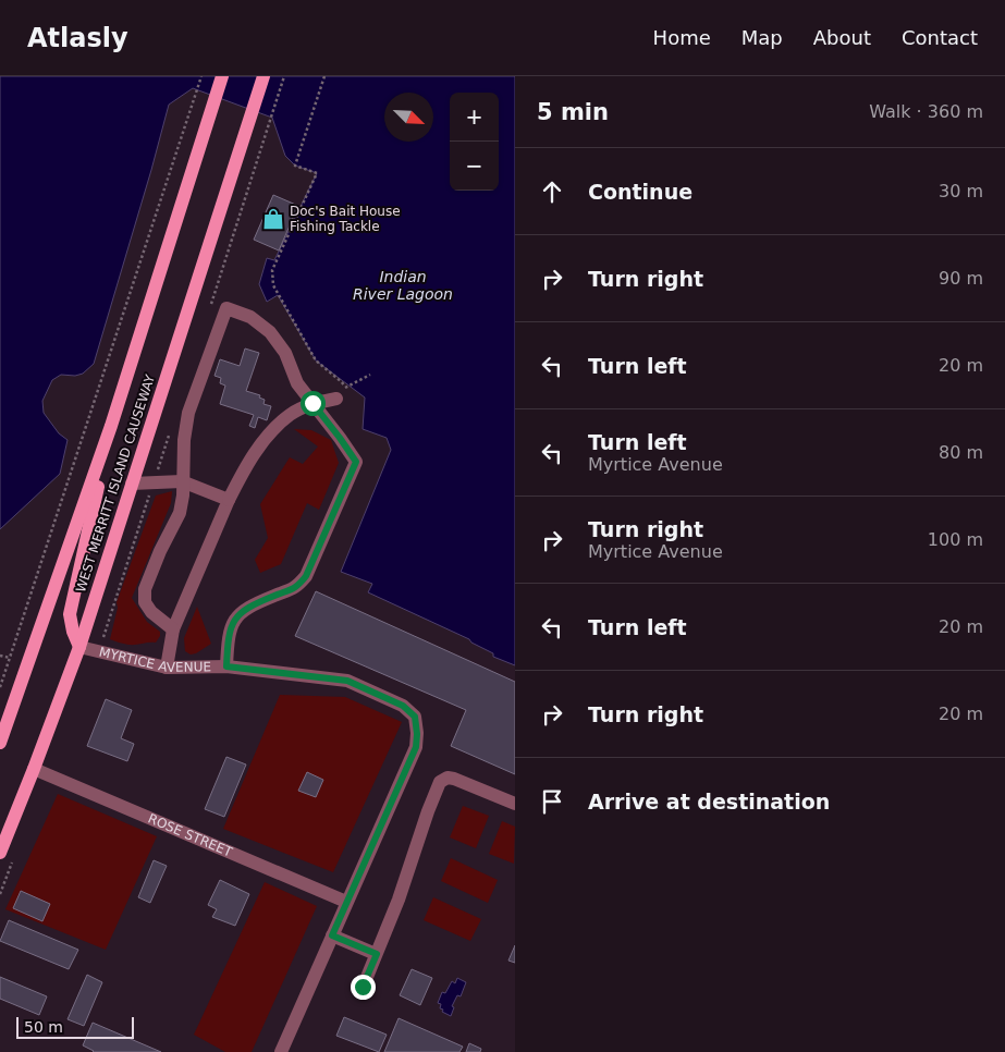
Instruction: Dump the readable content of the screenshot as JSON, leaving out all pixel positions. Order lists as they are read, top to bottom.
{
  "streets": {
    "main road": ["WEST MERRITT ISLAND CAUSEWAY"],
    "street": ["MYRTICE AVENUE", "ROSE STREET"]
  },
  "crossings": [
    ["WEST MERRITT ISLAND CAUSEWAY", "MYRTICE AVENUE"],
    ["WEST MERRITT ISLAND CAUSEWAY", "ROSE STREET"],
    ["MYRTICE AVENUE", "ROSE STREET"]
  ],
  "water": ["Indian River Lagoon"],
  "places": {
    "shop": ["Doc's Bait House Fishing Tackle"]
  },
  "scale_bar": "50 m",
  "north": "bottom right",
  "page": {
    "header": "Atlasly",
    "nav": [
      "Home",
      "Map",
      "About",
      "Contact"
    ],
    "heading": ["5 min", "Walk · 360 m"],
    "map_buttons": ["+", "−"],
    "list": [
      ["Continue", "30 m"],
      ["Turn right", "90 m"],
      ["Turn left", "20 m"],
      ["Turn left", "Myrtice Avenue", "80 m"],
      ["Turn right", "Myrtice Avenue", "100 m"],
      ["Turn left", "20 m"],
      ["Turn right", "20 m"],
      "Arrive at destination"
    ],
    "scale": "50 m"
  }
}
